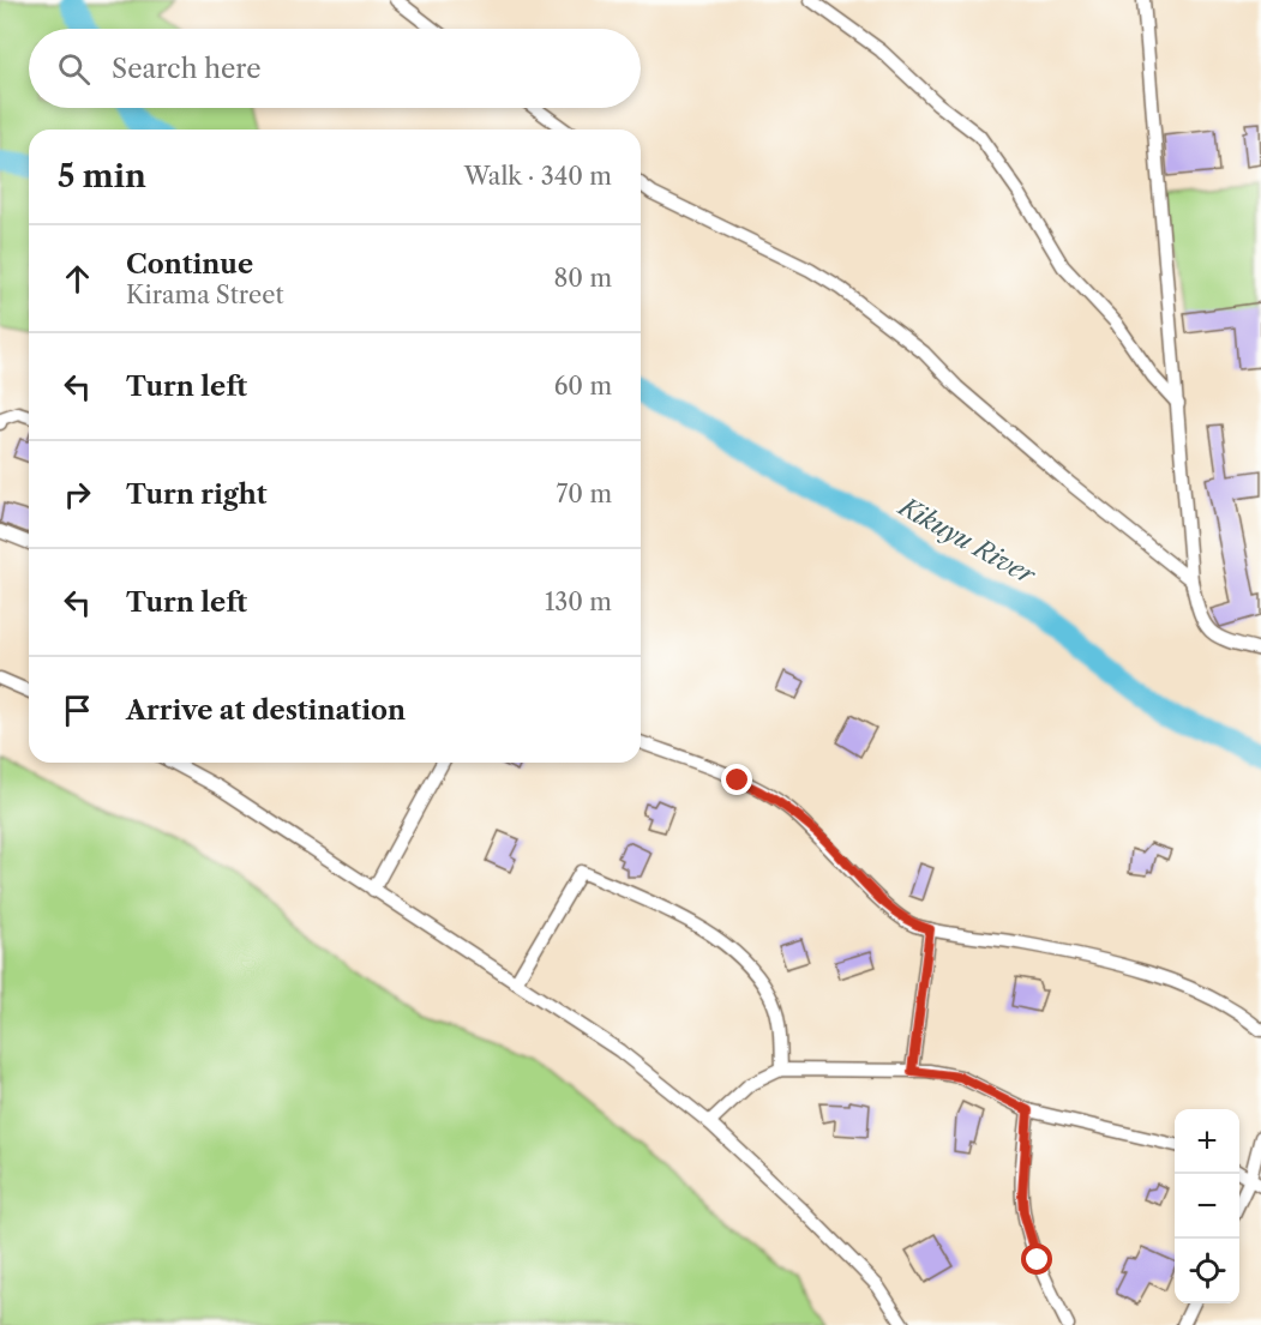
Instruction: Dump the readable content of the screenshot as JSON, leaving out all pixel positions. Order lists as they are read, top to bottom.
{
  "water": ["Kikuyu River"],
  "page": {
    "search": "Search here",
    "heading": ["5 min", "Walk · 340 m"],
    "list": [
      ["Continue", "Kirama Street", "80 m"],
      ["Turn left", "60 m"],
      ["Turn right", "70 m"],
      ["Turn left", "130 m"],
      "Arrive at destination"
    ],
    "map_buttons": ["+", "−"]
  }
}
